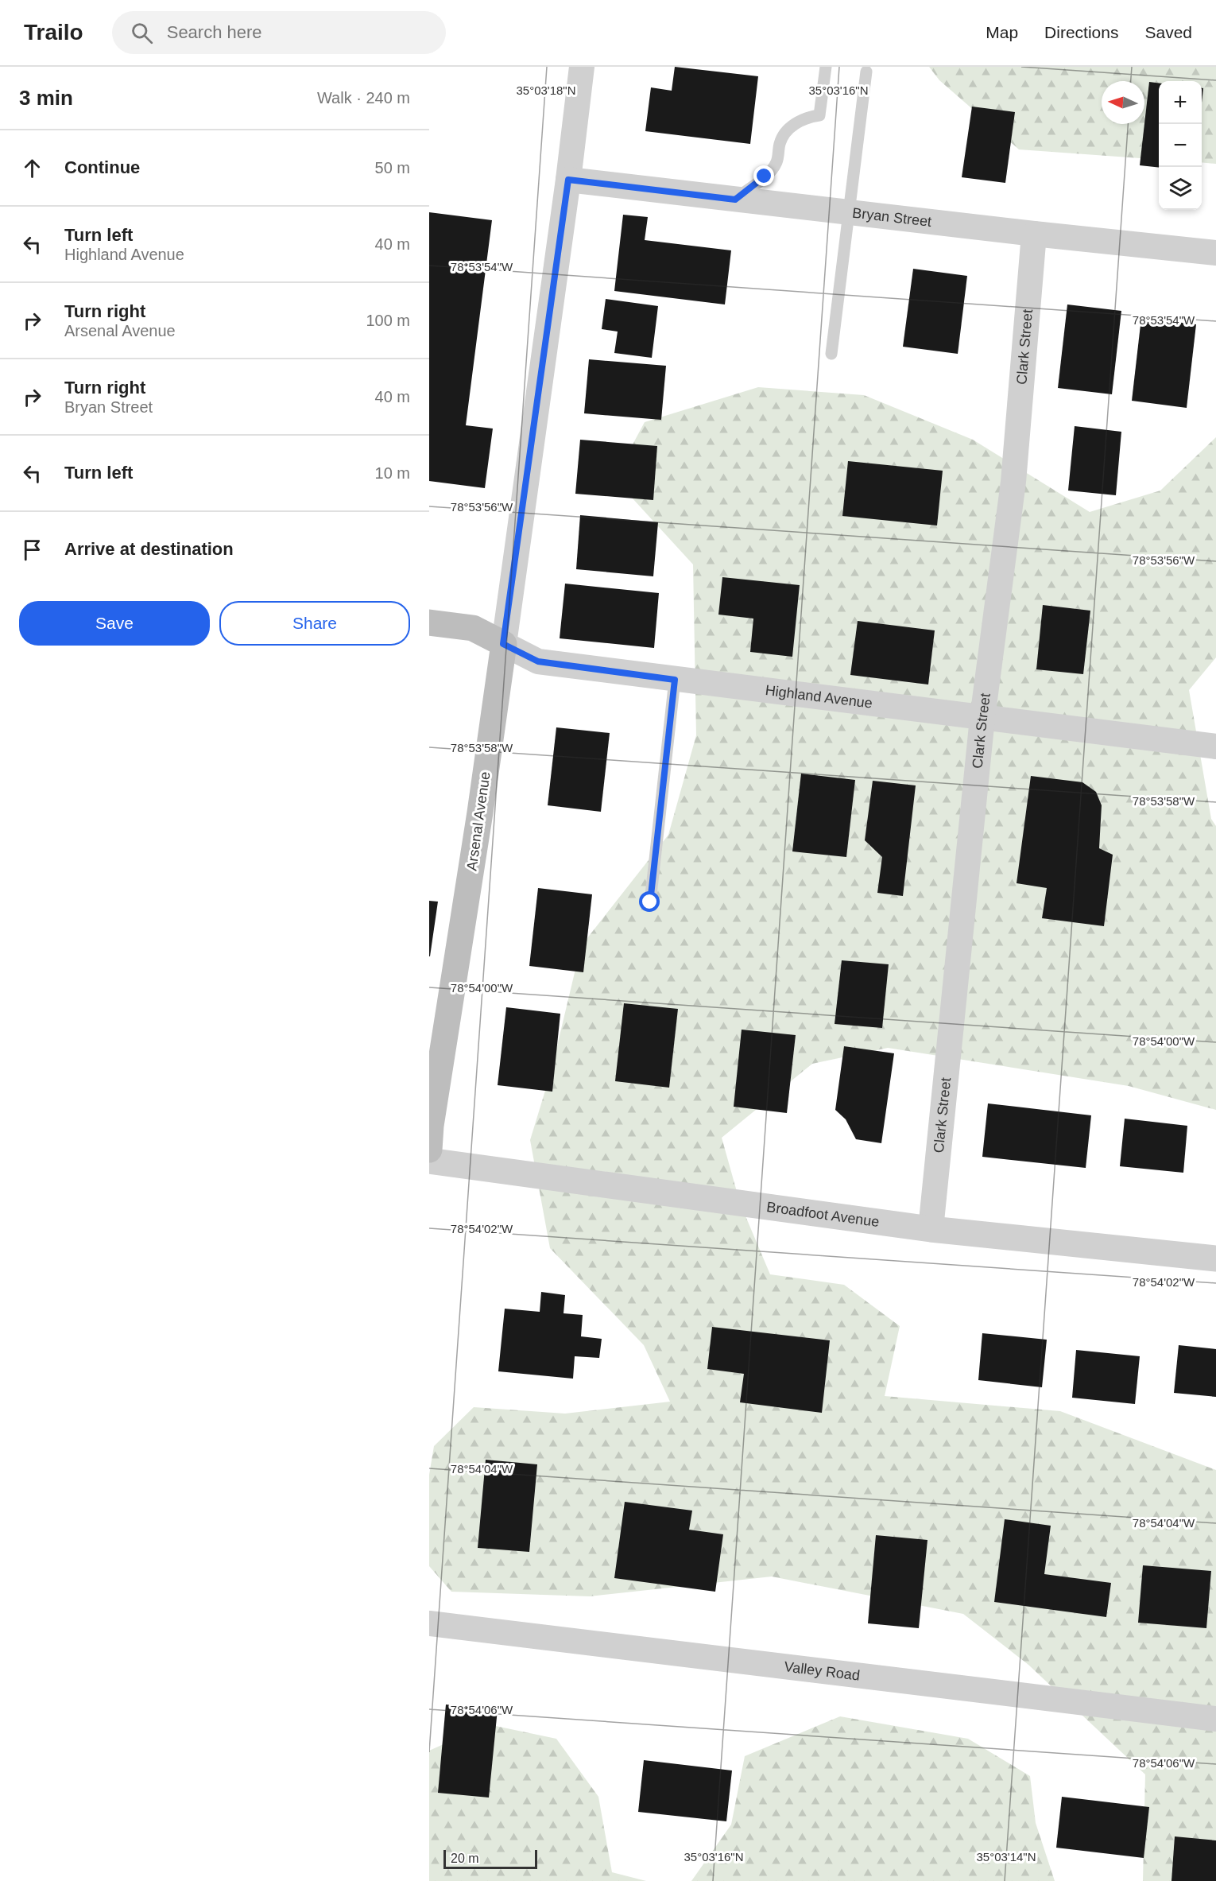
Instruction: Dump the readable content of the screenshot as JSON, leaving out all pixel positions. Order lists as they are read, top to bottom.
{
  "streets": {
    "main road": ["Highland Avenue", "Arsenal Avenue"],
    "street": [
      "Bryan Street",
      "Clark Street",
      "Broadfoot Avenue",
      "Valley Road"
    ]
  },
  "crossings": [
    ["Bryan Street", "Clark Street"],
    ["Bryan Street", "Arsenal Avenue"],
    ["Clark Street", "Highland Avenue"],
    ["Clark Street", "Broadfoot Avenue"],
    ["Highland Avenue", "Arsenal Avenue"]
  ],
  "scale_bar": "20 m",
  "north": "left",
  "page": {
    "header": "Trailo",
    "search": "Search here",
    "nav": ["Map", "Directions", "Saved"],
    "heading": ["3 min", "Walk · 240 m"],
    "map_buttons": ["+", "−"],
    "list": [
      ["Continue", "50 m"],
      ["Turn left", "Highland Avenue", "40 m"],
      ["Turn right", "Arsenal Avenue", "100 m"],
      ["Turn right", "Bryan Street", "40 m"],
      ["Turn left", "10 m"],
      "Arrive at destination"
    ],
    "buttons": ["Save", "Share"],
    "scale": "20 m"
  },
  "coordinates": [
    "35°03'18\"N",
    "35°03'16\"N",
    "78°53'54\"W",
    "78°53'56\"W",
    "78°53'58\"W",
    "78°54'00\"W",
    "78°54'02\"W",
    "78°54'04\"W",
    "78°54'06\"W",
    "35°03'14\"N"
  ]
}
